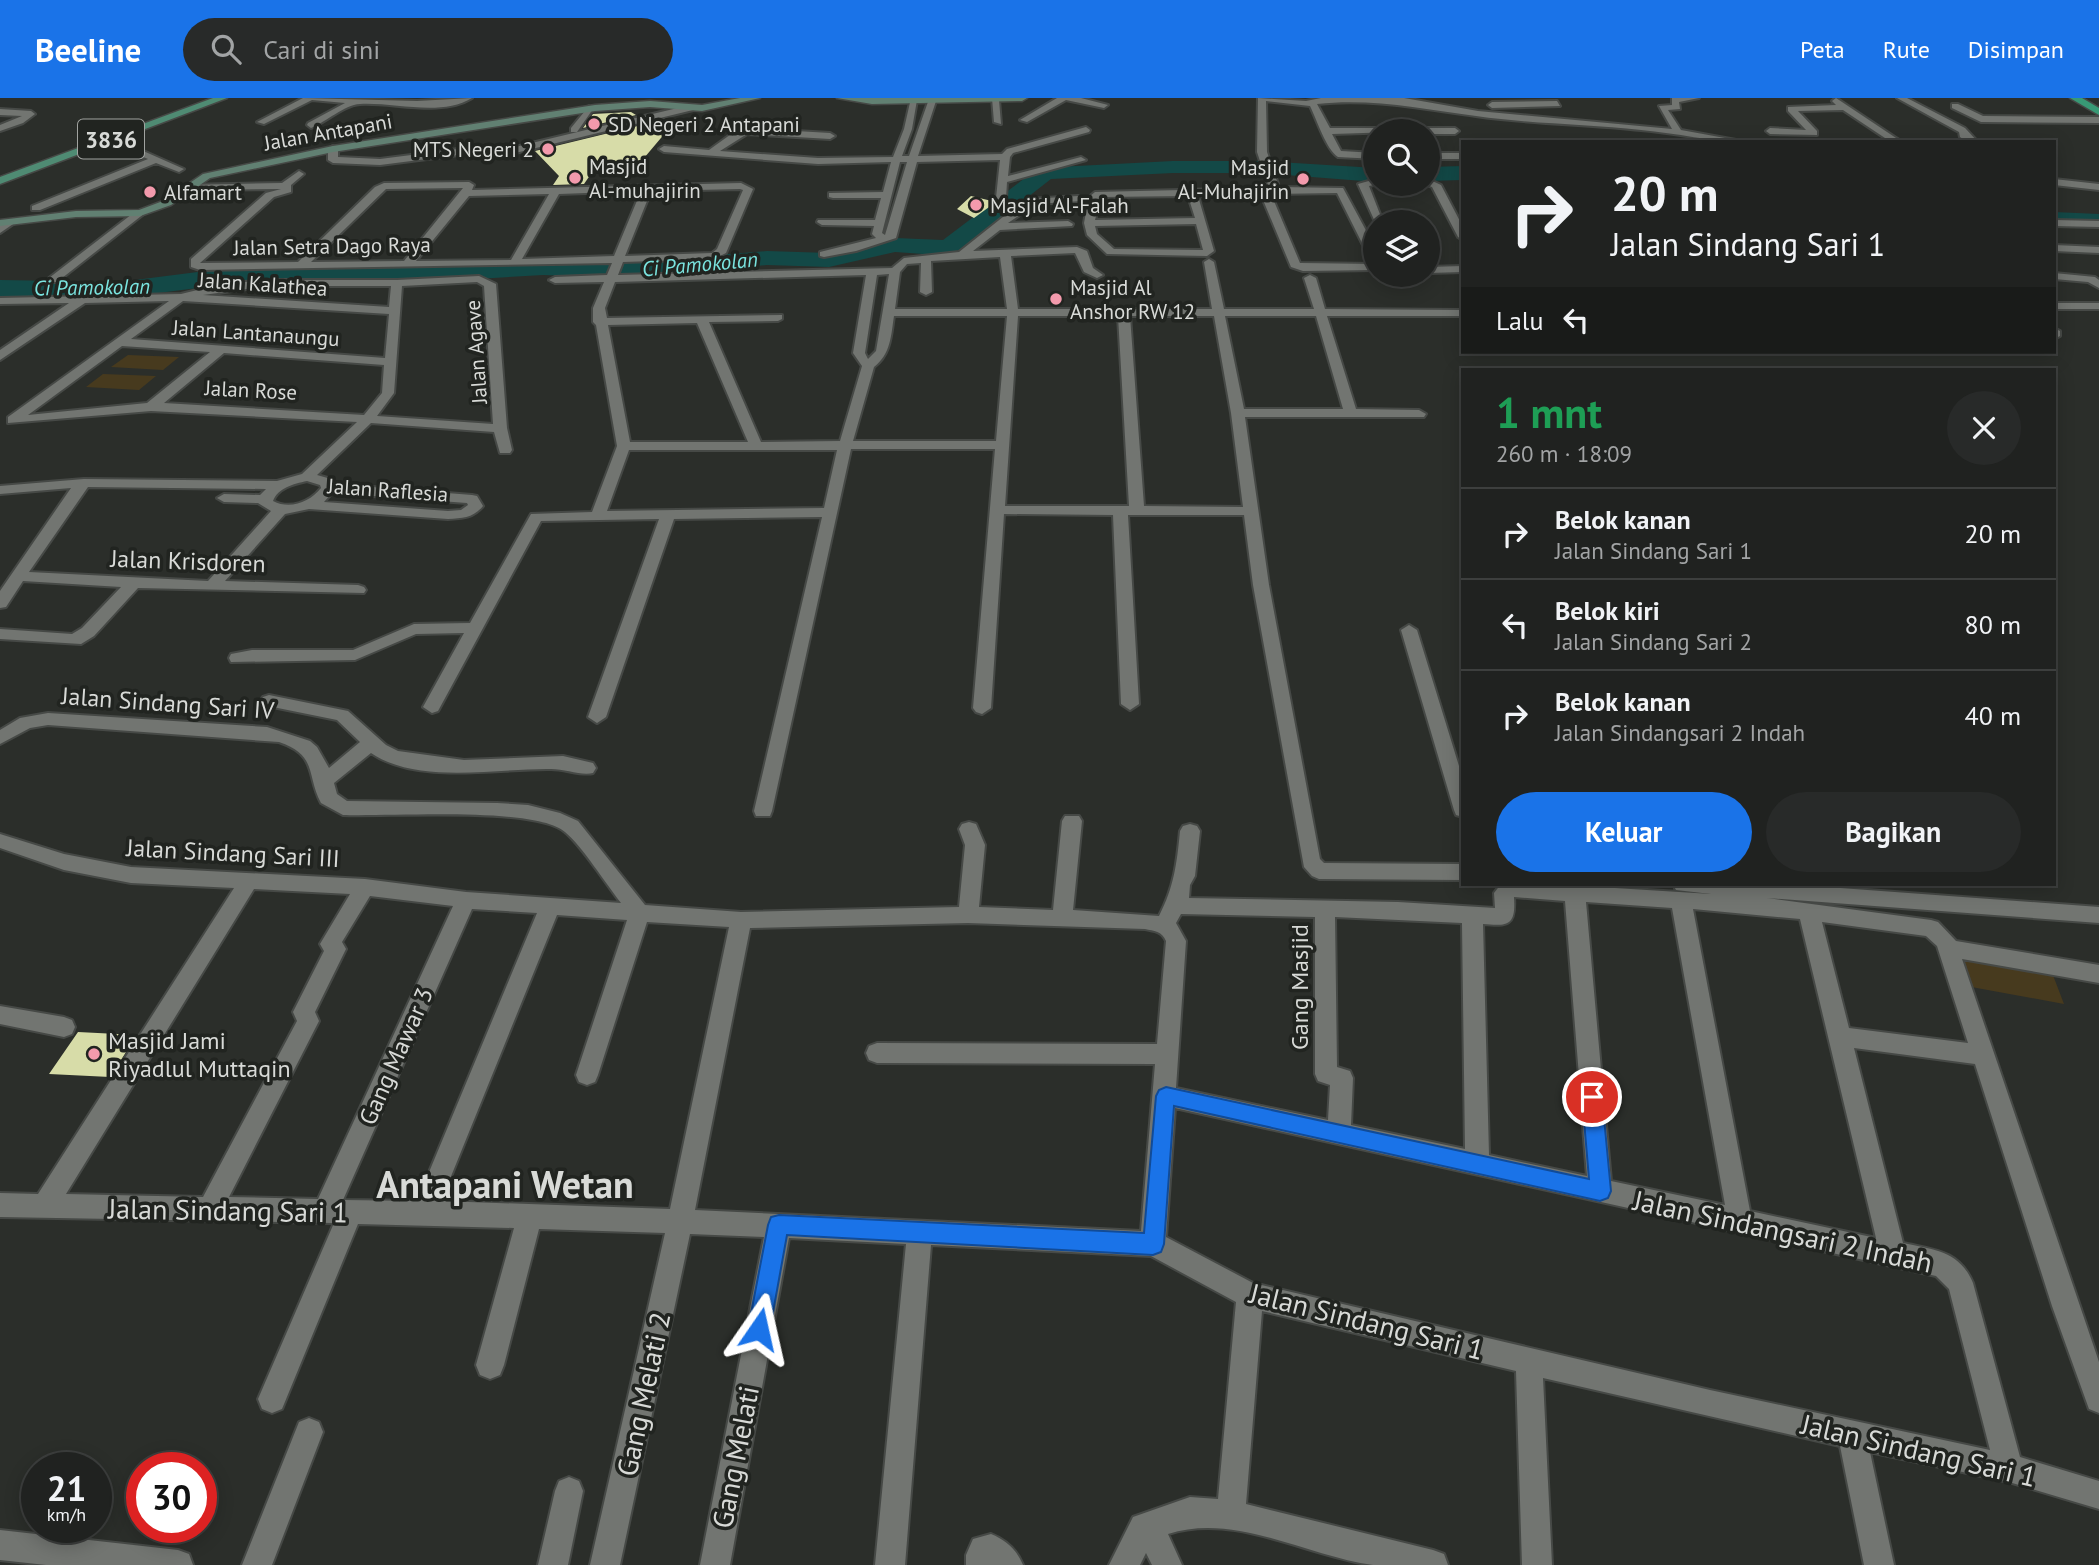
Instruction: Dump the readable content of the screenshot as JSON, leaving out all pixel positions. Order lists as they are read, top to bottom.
{
  "streets": {
    "main road": ["3836"],
    "street": [
      "Jalan Antapani",
      "Jalan Setra Dago Raya",
      "Jalan Kalathea",
      "Jalan Lantanaungu",
      "Jalan Agave",
      "Jalan Rose",
      "Jalan Raflesia",
      "Jalan Krisdoren",
      "Jalan Sindang Sari IV",
      "Jalan Sindang Sari III",
      "Gang Masjid",
      "Gang Mawar 3",
      "Jalan Sindang Sari 1",
      "Jalan Sindangsari 2 Indah",
      "Gang Melati 2",
      "Gang Melati"
    ]
  },
  "crossings": [
    ["Jalan Kalathea", "Jalan Agave"],
    ["Jalan Agave", "Jalan Rose"],
    ["Jalan Sindang Sari IV", "Jalan Sindang Sari III"],
    ["Jalan Sindang Sari III", "Gang Masjid"],
    ["Jalan Sindang Sari III", "Gang Mawar 3"],
    ["Jalan Sindang Sari III", "Gang Melati 2"],
    ["Gang Masjid", "Jalan Sindangsari 2 Indah"],
    ["Gang Mawar 3", "Jalan Sindang Sari 1"],
    ["Jalan Sindang Sari 1", "Jalan Sindangsari 2 Indah"],
    ["Jalan Sindang Sari 1", "Gang Melati 2"],
    ["Jalan Sindang Sari 1", "Gang Melati"]
  ],
  "districts": ["Antapani Wetan"],
  "water": ["Ci Pamokolan"],
  "places": [
    "SD Negeri 2 Antapani",
    "MTS Negeri 2",
    "Masjid Al-muhajirin",
    "Masjid Al-Muhajirin",
    "Alfamart",
    "Masjid Al-Falah",
    "Masjid Al Anshor RW 12",
    "Masjid Jami Riyadlul Muttaqin"
  ],
  "page": {
    "header": "Beeline",
    "search": "Cari di sini",
    "nav": ["Peta", "Rute", "Disimpan"],
    "turn": ["20 m", "Jalan Sindang Sari 1"],
    "then": "Lalu",
    "heading": ["1 mnt", "260 m · 18:09"],
    "list": [
      {
        "name": "Belok kanan",
        "note": "Jalan Sindang Sari 1",
        "value": "20 m"
      },
      {
        "name": "Belok kiri",
        "note": "Jalan Sindang Sari 2",
        "value": "80 m"
      },
      {
        "name": "Belok kanan",
        "note": "Jalan Sindangsari 2 Indah",
        "value": "40 m"
      }
    ],
    "buttons": ["Keluar", "Bagikan"],
    "speed": "21 km/h",
    "limit": "30"
  }
}
